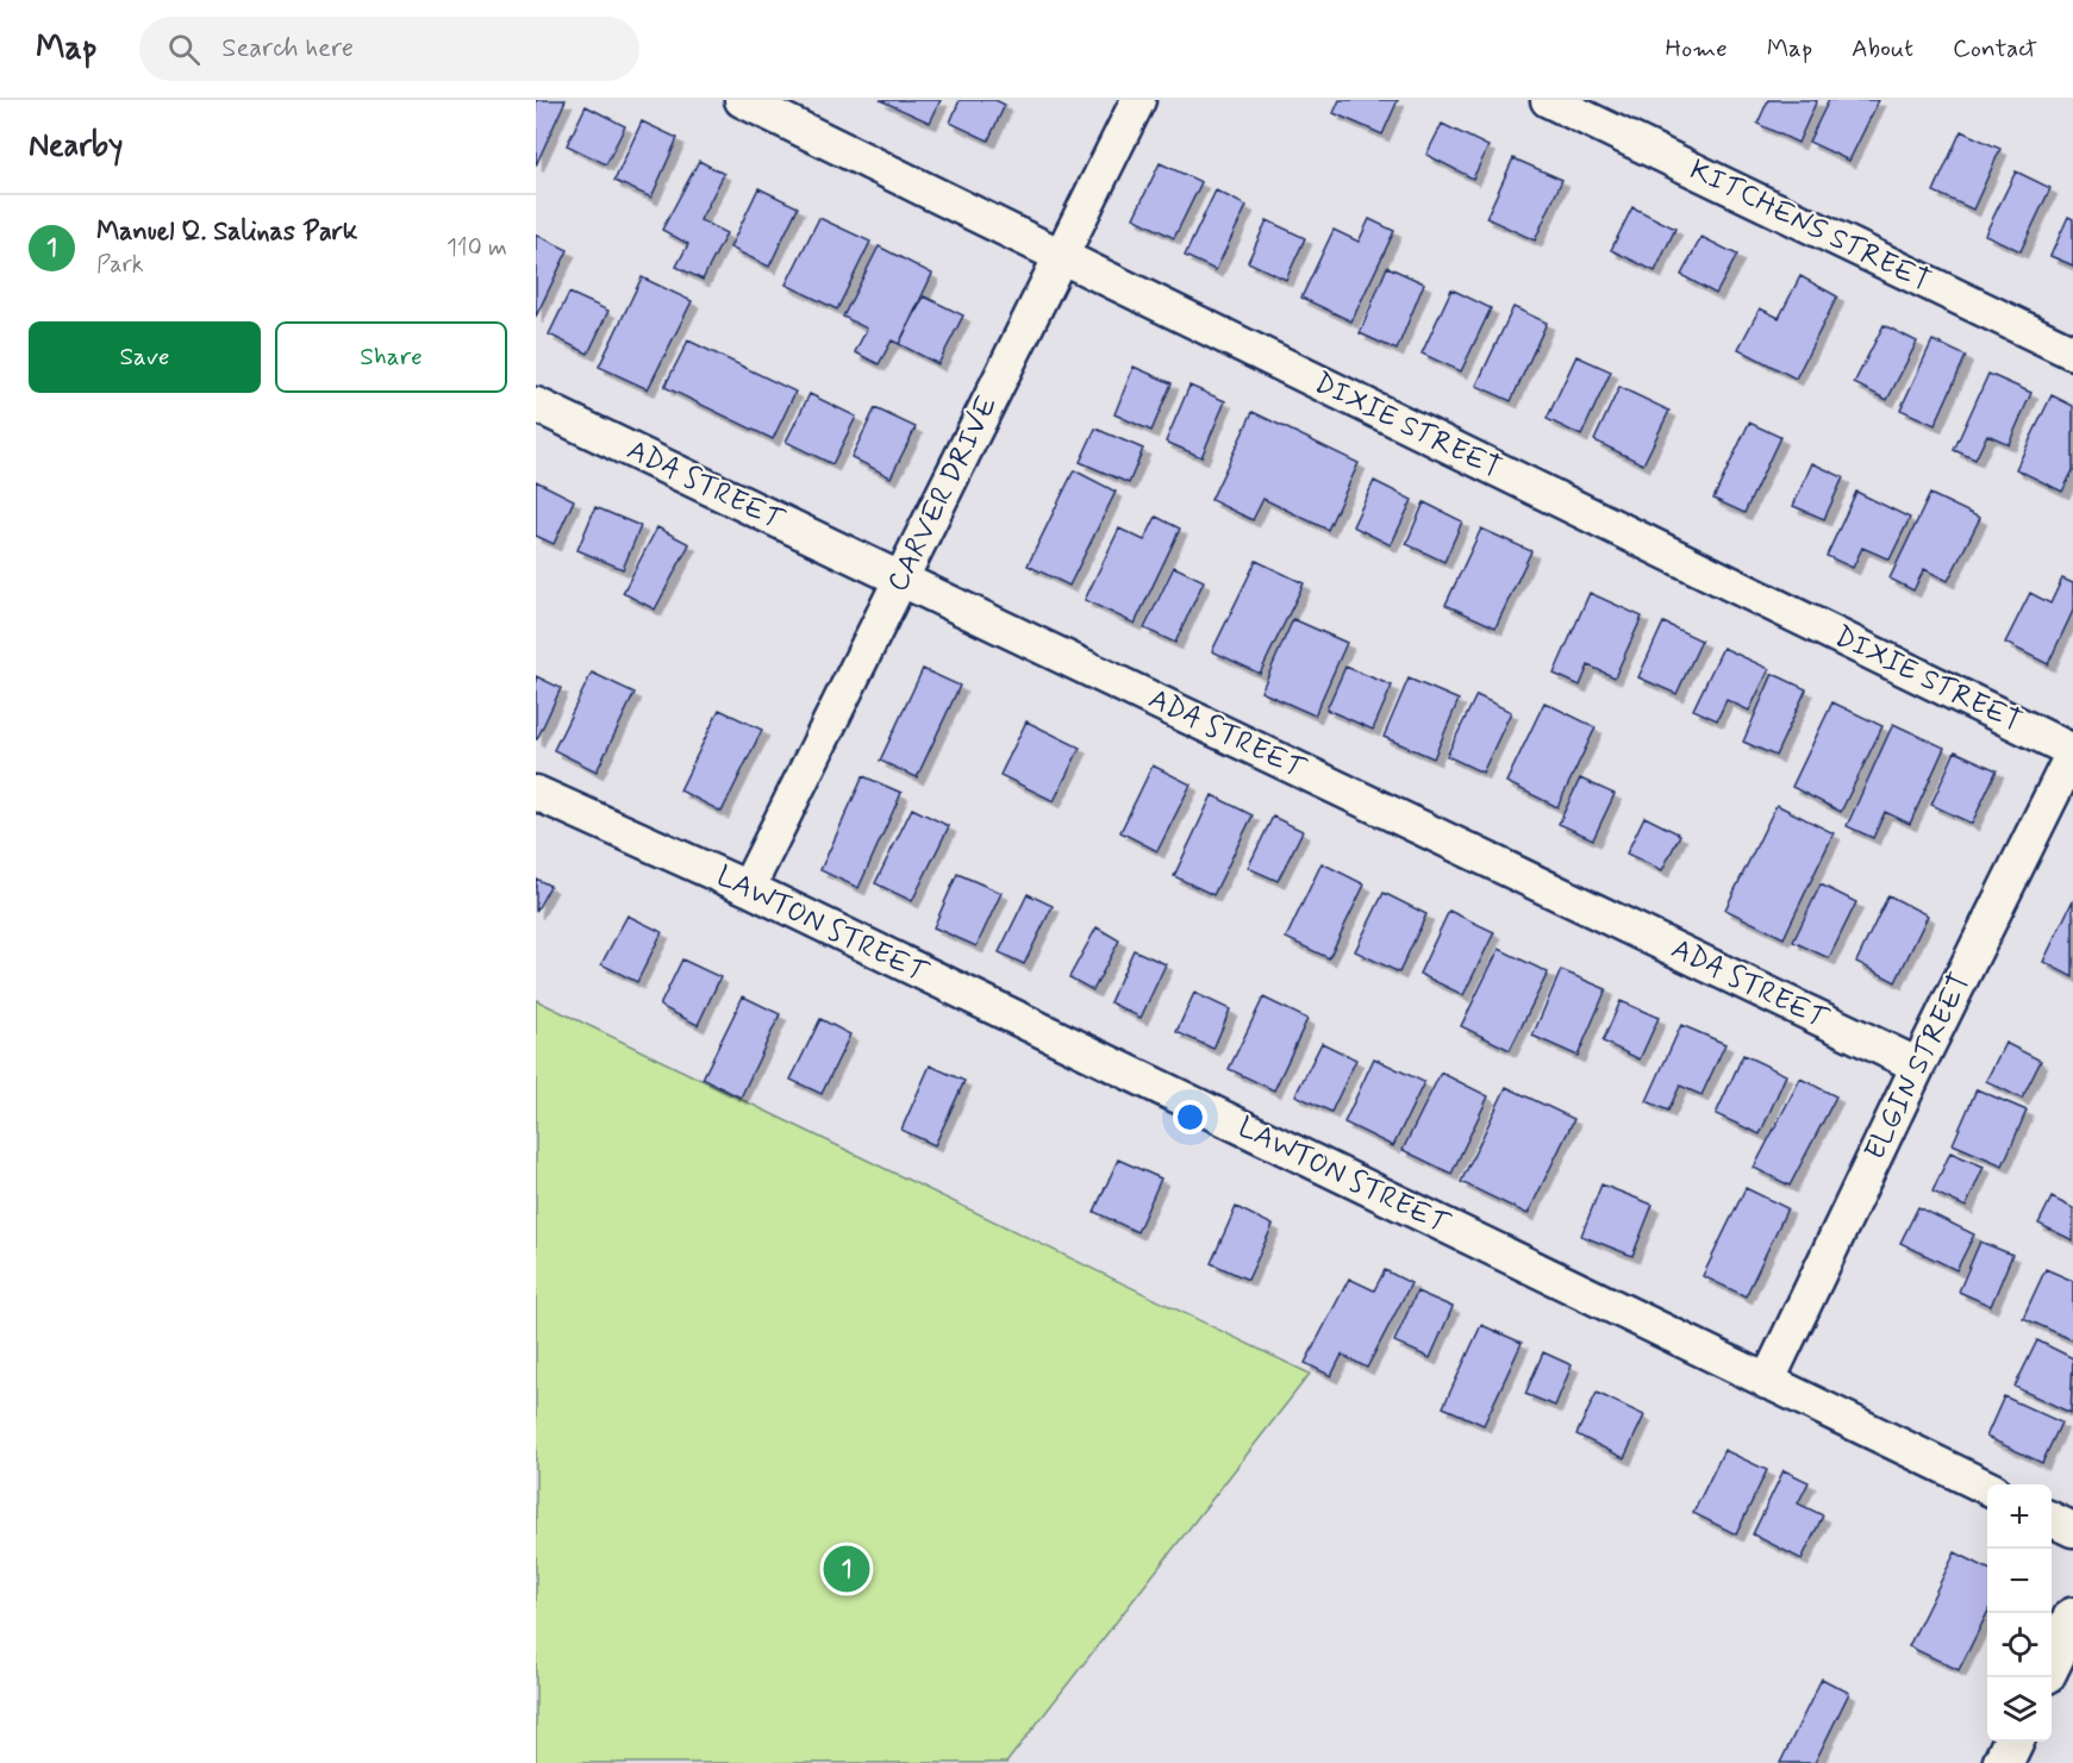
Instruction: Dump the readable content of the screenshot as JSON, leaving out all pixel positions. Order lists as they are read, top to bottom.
{
  "streets": {
    "street": [
      "KITCHENS STREET",
      "DIXIE STREET",
      "ADA STREET",
      "CARVER DRIVE",
      "LAWTON STREET",
      "ELGIN STREET"
    ]
  },
  "crossings": [
    ["DIXIE STREET", "CARVER DRIVE"],
    ["DIXIE STREET", "ELGIN STREET"],
    ["ADA STREET", "CARVER DRIVE"],
    ["ADA STREET", "ELGIN STREET"],
    ["CARVER DRIVE", "LAWTON STREET"],
    ["LAWTON STREET", "ELGIN STREET"]
  ],
  "page": {
    "header": "Map",
    "search": "Search here",
    "nav": [
      "Home",
      "Map",
      "About",
      "Contact"
    ],
    "heading": "Nearby",
    "list": [
      {
        "mark": "1",
        "name": "Manuel Q. Salinas Park",
        "note": "Park",
        "value": "110 m"
      }
    ],
    "buttons": ["Save", "Share"],
    "map_buttons": ["+", "−"],
    "pins": "1"
  }
}
